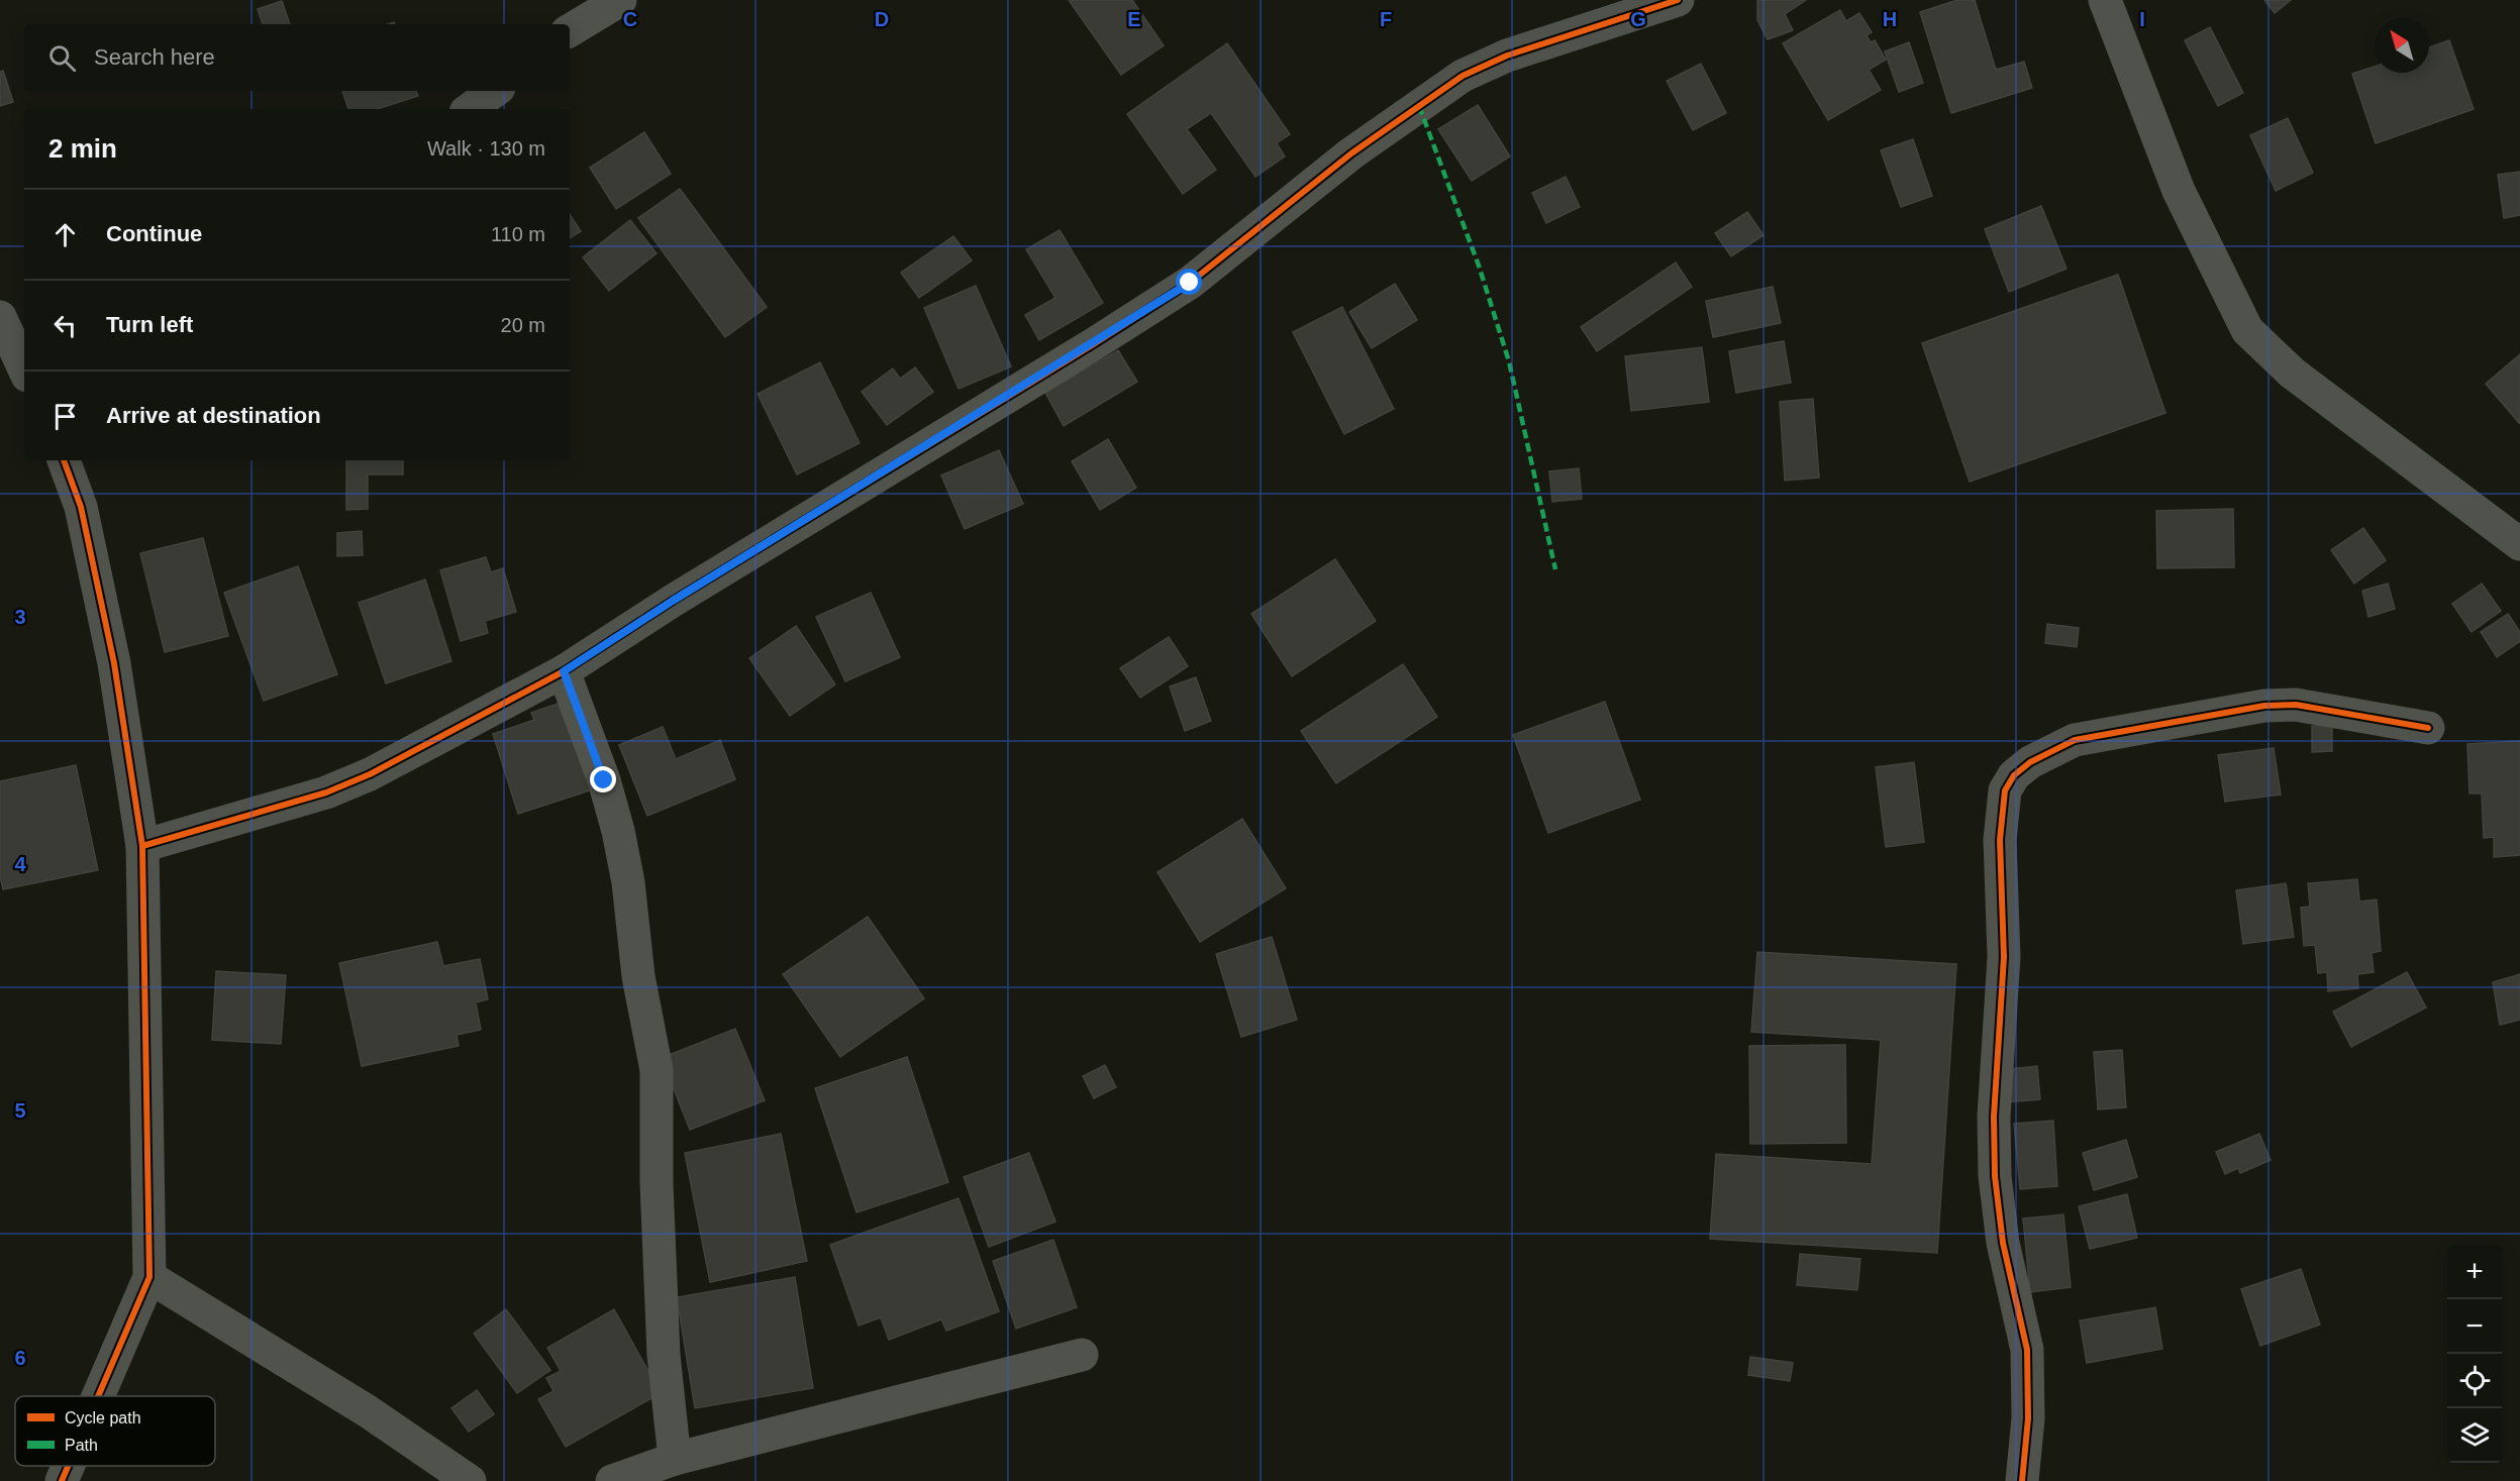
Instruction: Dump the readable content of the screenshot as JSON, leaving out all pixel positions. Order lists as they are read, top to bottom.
{
  "legend": ["Cycle path", "Path"],
  "north": "top left",
  "page": {
    "search": "Search here",
    "heading": ["2 min", "Walk · 130 m"],
    "list": [
      ["Continue", "110 m"],
      ["Turn left", "20 m"],
      "Arrive at destination"
    ],
    "map_buttons": ["+", "−"]
  },
  "grid": {
    "columns": [
      "C",
      "D",
      "E",
      "F",
      "G",
      "H",
      "I"
    ],
    "rows": [
      "3",
      "4",
      "5",
      "6"
    ]
  }
}
